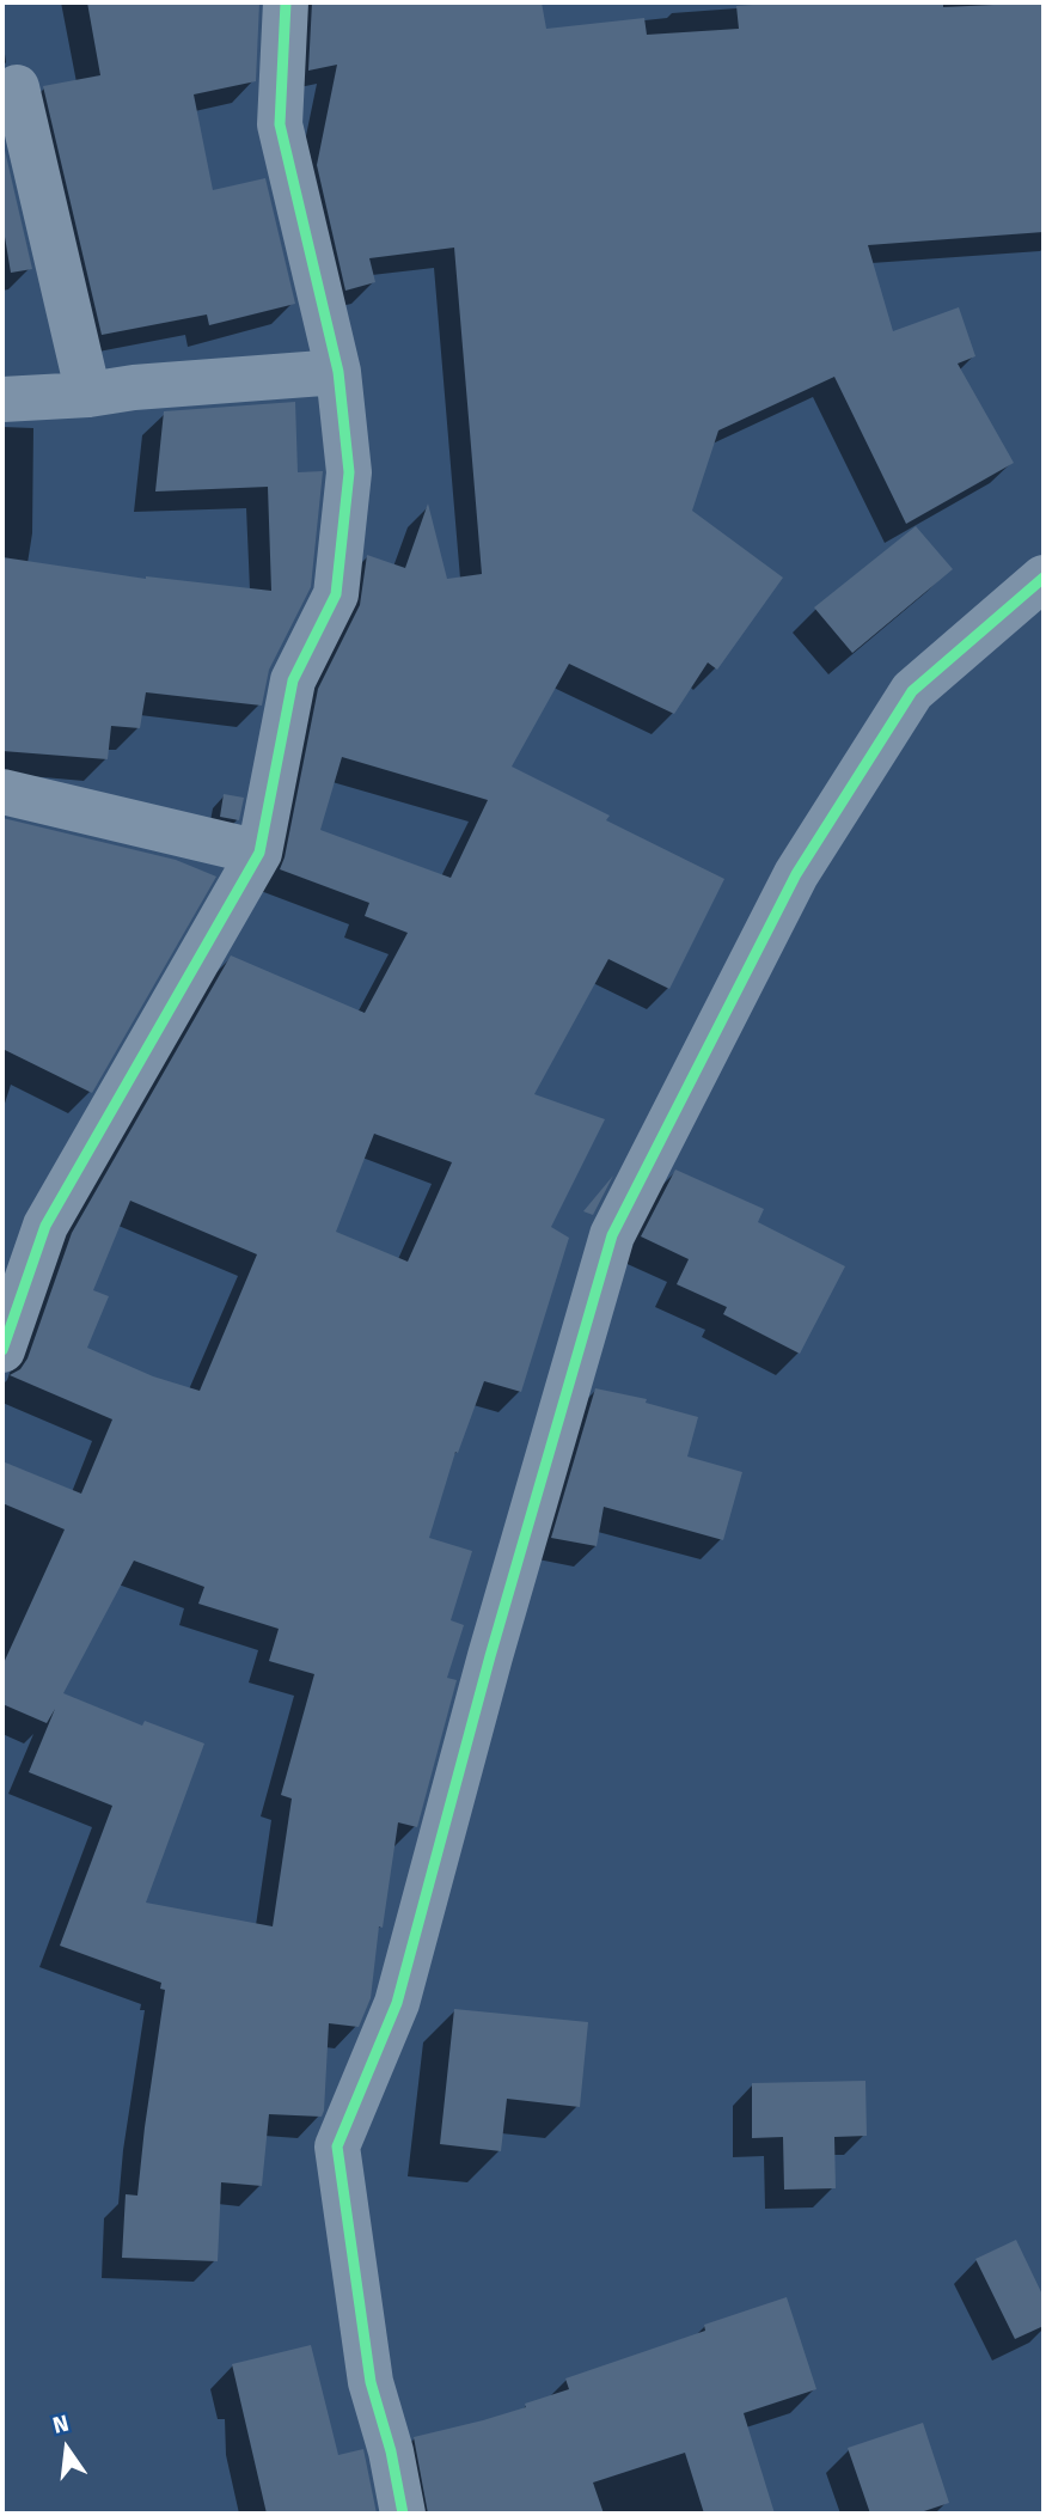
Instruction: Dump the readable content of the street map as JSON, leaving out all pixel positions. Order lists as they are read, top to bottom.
{
  "north": "top"
}
